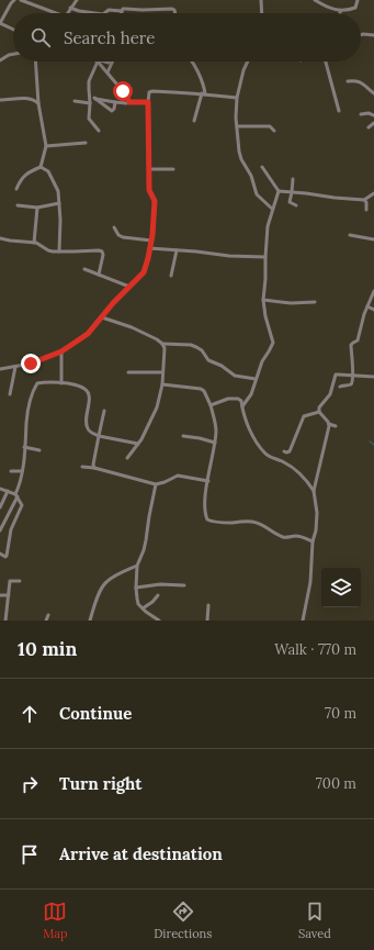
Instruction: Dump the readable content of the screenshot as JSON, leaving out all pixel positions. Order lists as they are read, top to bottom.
{
  "page": {
    "search": "Search here",
    "heading": ["10 min", "Walk · 770 m"],
    "list": [
      ["Continue", "70 m"],
      ["Turn right", "700 m"],
      "Arrive at destination"
    ],
    "nav": ["Map", "Directions", "Saved"]
  }
}
